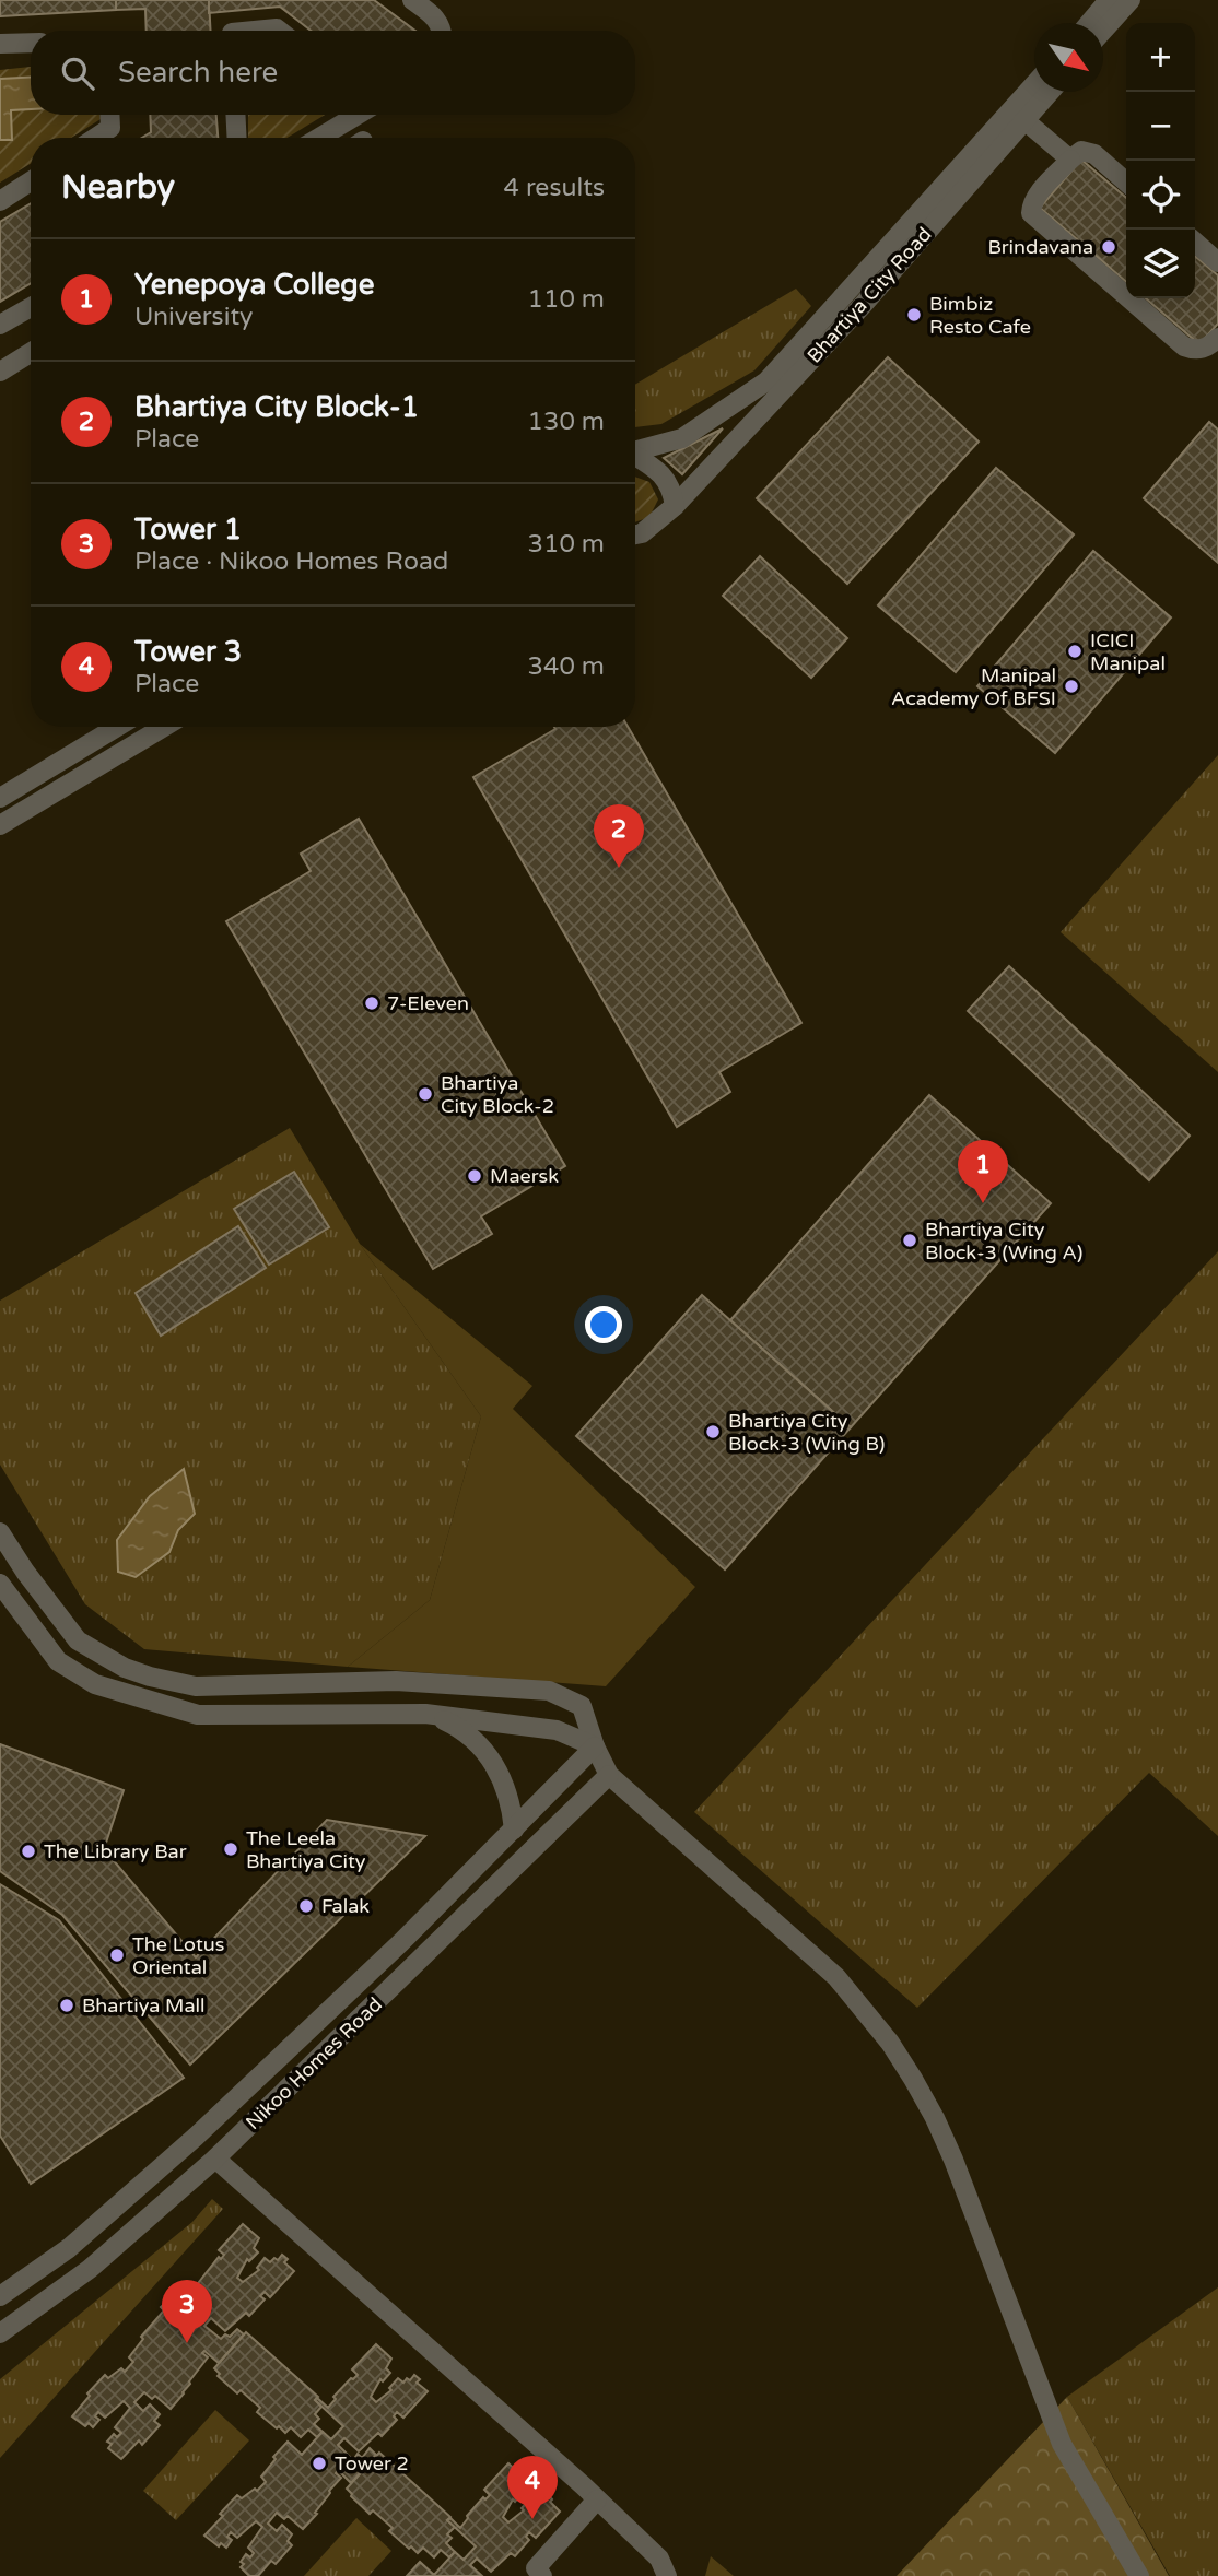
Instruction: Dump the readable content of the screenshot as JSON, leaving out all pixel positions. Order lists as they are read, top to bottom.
{
  "streets": {
    "street": ["Bhartiya City Road", "Nikoo Homes Road"]
  },
  "places": [
    "Brindavana",
    "Bimbiz Resto Cafe",
    "ICICI Manipal",
    "Manipal Academy Of BFSI",
    "7-Eleven",
    "Bhartiya City Block-2",
    "Maersk",
    "Bhartiya City Block-3 (Wing A)",
    "Bhartiya City Block-3 (Wing B)",
    "The Leela Bhartiya City",
    "The Library Bar",
    "Falak",
    "The Lotus Oriental",
    "Bhartiya Mall",
    "Tower 2"
  ],
  "north": "bottom right",
  "page": {
    "map_buttons": ["+", "−"],
    "search": "Search here",
    "heading": ["Nearby", "4 results"],
    "list": [
      {
        "mark": "1",
        "name": "Yenepoya College",
        "note": "University",
        "value": "110 m"
      },
      {
        "mark": "2",
        "name": "Bhartiya City Block-1",
        "note": "Place",
        "value": "130 m"
      },
      {
        "mark": "3",
        "name": "Tower 1",
        "note": "Place · Nikoo Homes Road",
        "value": "310 m"
      },
      {
        "mark": "4",
        "name": "Tower 3",
        "note": "Place",
        "value": "340 m"
      }
    ],
    "pins": [
      "2",
      "1",
      "3",
      "4"
    ]
  }
}
